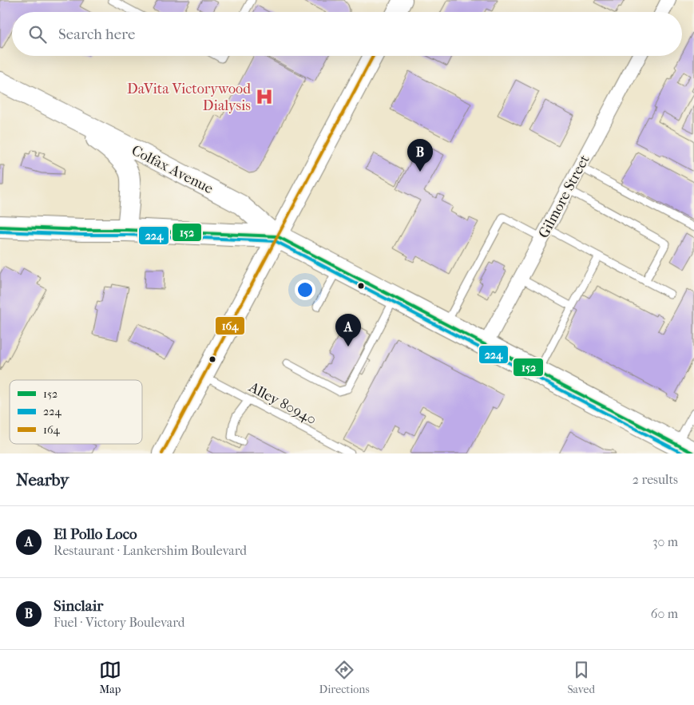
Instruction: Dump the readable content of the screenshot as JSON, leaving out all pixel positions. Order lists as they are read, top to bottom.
{
  "streets": {
    "main road": ["Colfax Avenue"],
    "street": ["Gilmore Street"],
    "lane": ["Alley 80940"]
  },
  "places": {
    "hospital": ["DaVita Victorywood Dialysis"]
  },
  "lines": ["transit line 164", "transit line 152", "transit line 224"],
  "legend": ["152", "224", "164"],
  "page": {
    "search": "Search here",
    "pins": ["B", "A"],
    "heading": ["Nearby", "2 results"],
    "list": [
      {
        "mark": "A",
        "name": "El Pollo Loco",
        "note": "Restaurant · Lankershim Boulevard",
        "value": "30 m"
      },
      {
        "mark": "B",
        "name": "Sinclair",
        "note": "Fuel · Victory Boulevard",
        "value": "60 m"
      }
    ],
    "nav": ["Map", "Directions", "Saved"]
  }
}
